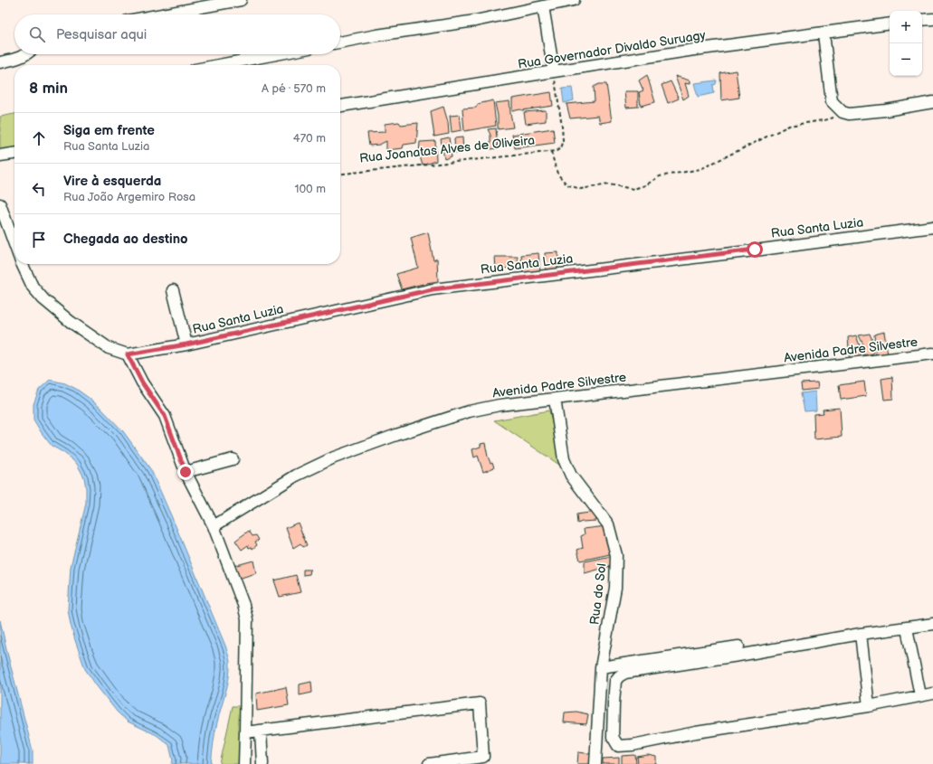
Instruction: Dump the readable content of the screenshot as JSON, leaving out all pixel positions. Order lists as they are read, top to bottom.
{
  "streets": {
    "street": [
      "Rua Governador Divaldo Suruagy",
      "Rua Santa Luzia",
      "Avenida Padre Silvestre",
      "Rua do Sol"
    ],
    "path": ["Rua Joanatas Alves de Oliveira"]
  },
  "crossings": [
    ["Rua Governador Divaldo Suruagy", "Rua Joanatas Alves de Oliveira"],
    ["Avenida Padre Silvestre", "Rua do Sol"]
  ],
  "page": {
    "map_buttons": ["+", "−"],
    "search": "Pesquisar aqui",
    "heading": ["8 min", "A pé · 570 m"],
    "list": [
      ["Siga em frente", "Rua Santa Luzia", "470 m"],
      ["Vire à esquerda", "Rua João Argemiro Rosa", "100 m"],
      "Chegada ao destino"
    ]
  }
}
